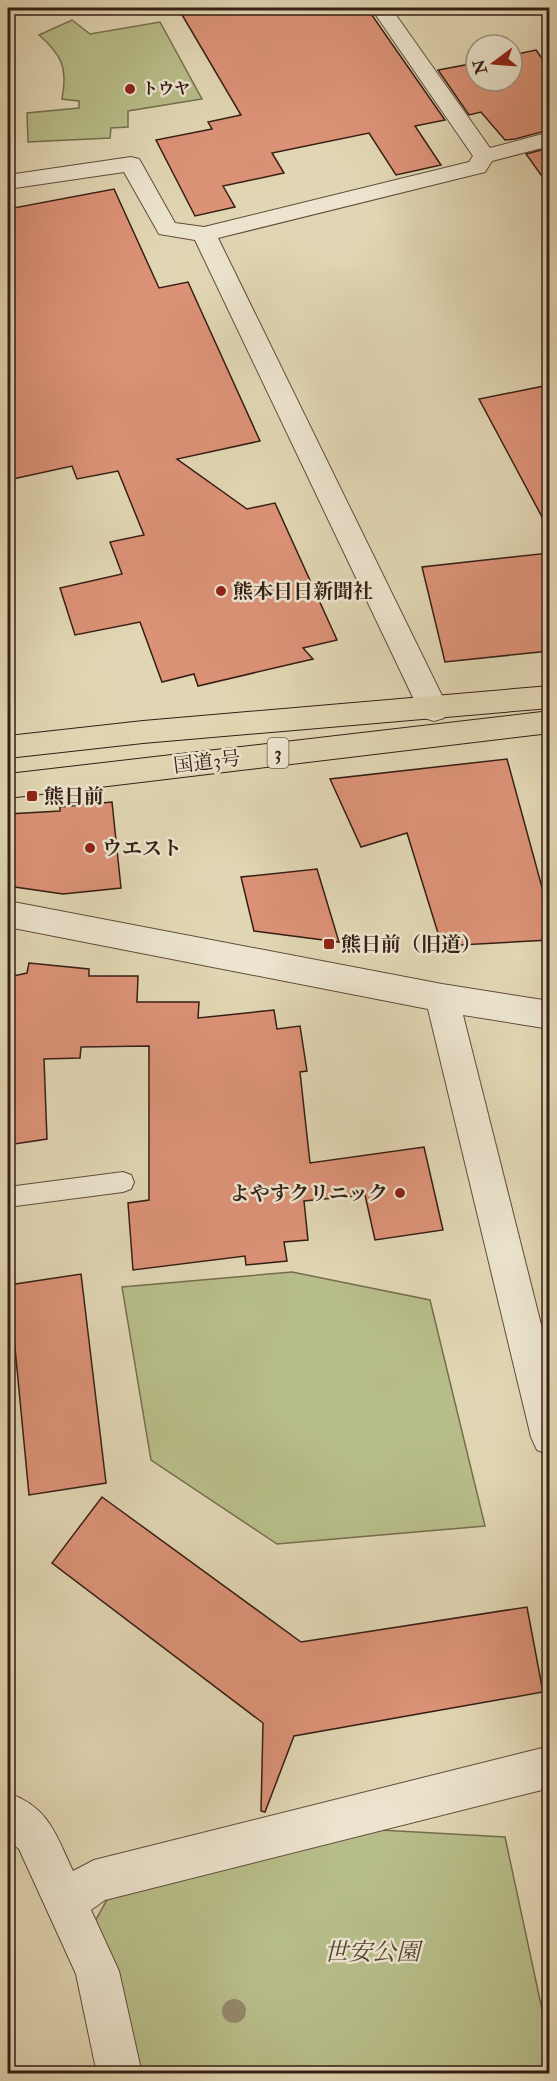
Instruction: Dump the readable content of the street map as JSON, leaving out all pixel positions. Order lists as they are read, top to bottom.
{
  "streets": {
    "highway": ["3", "国道3号"]
  },
  "parks": ["世安公園"],
  "places": {
    "other": [
      "トウヤ",
      "熊本日日新聞社",
      "ウエスト",
      "よやすクリニック"
    ],
    "transit": ["熊日前", "熊日前（旧道）"]
  },
  "north": "left"
}
